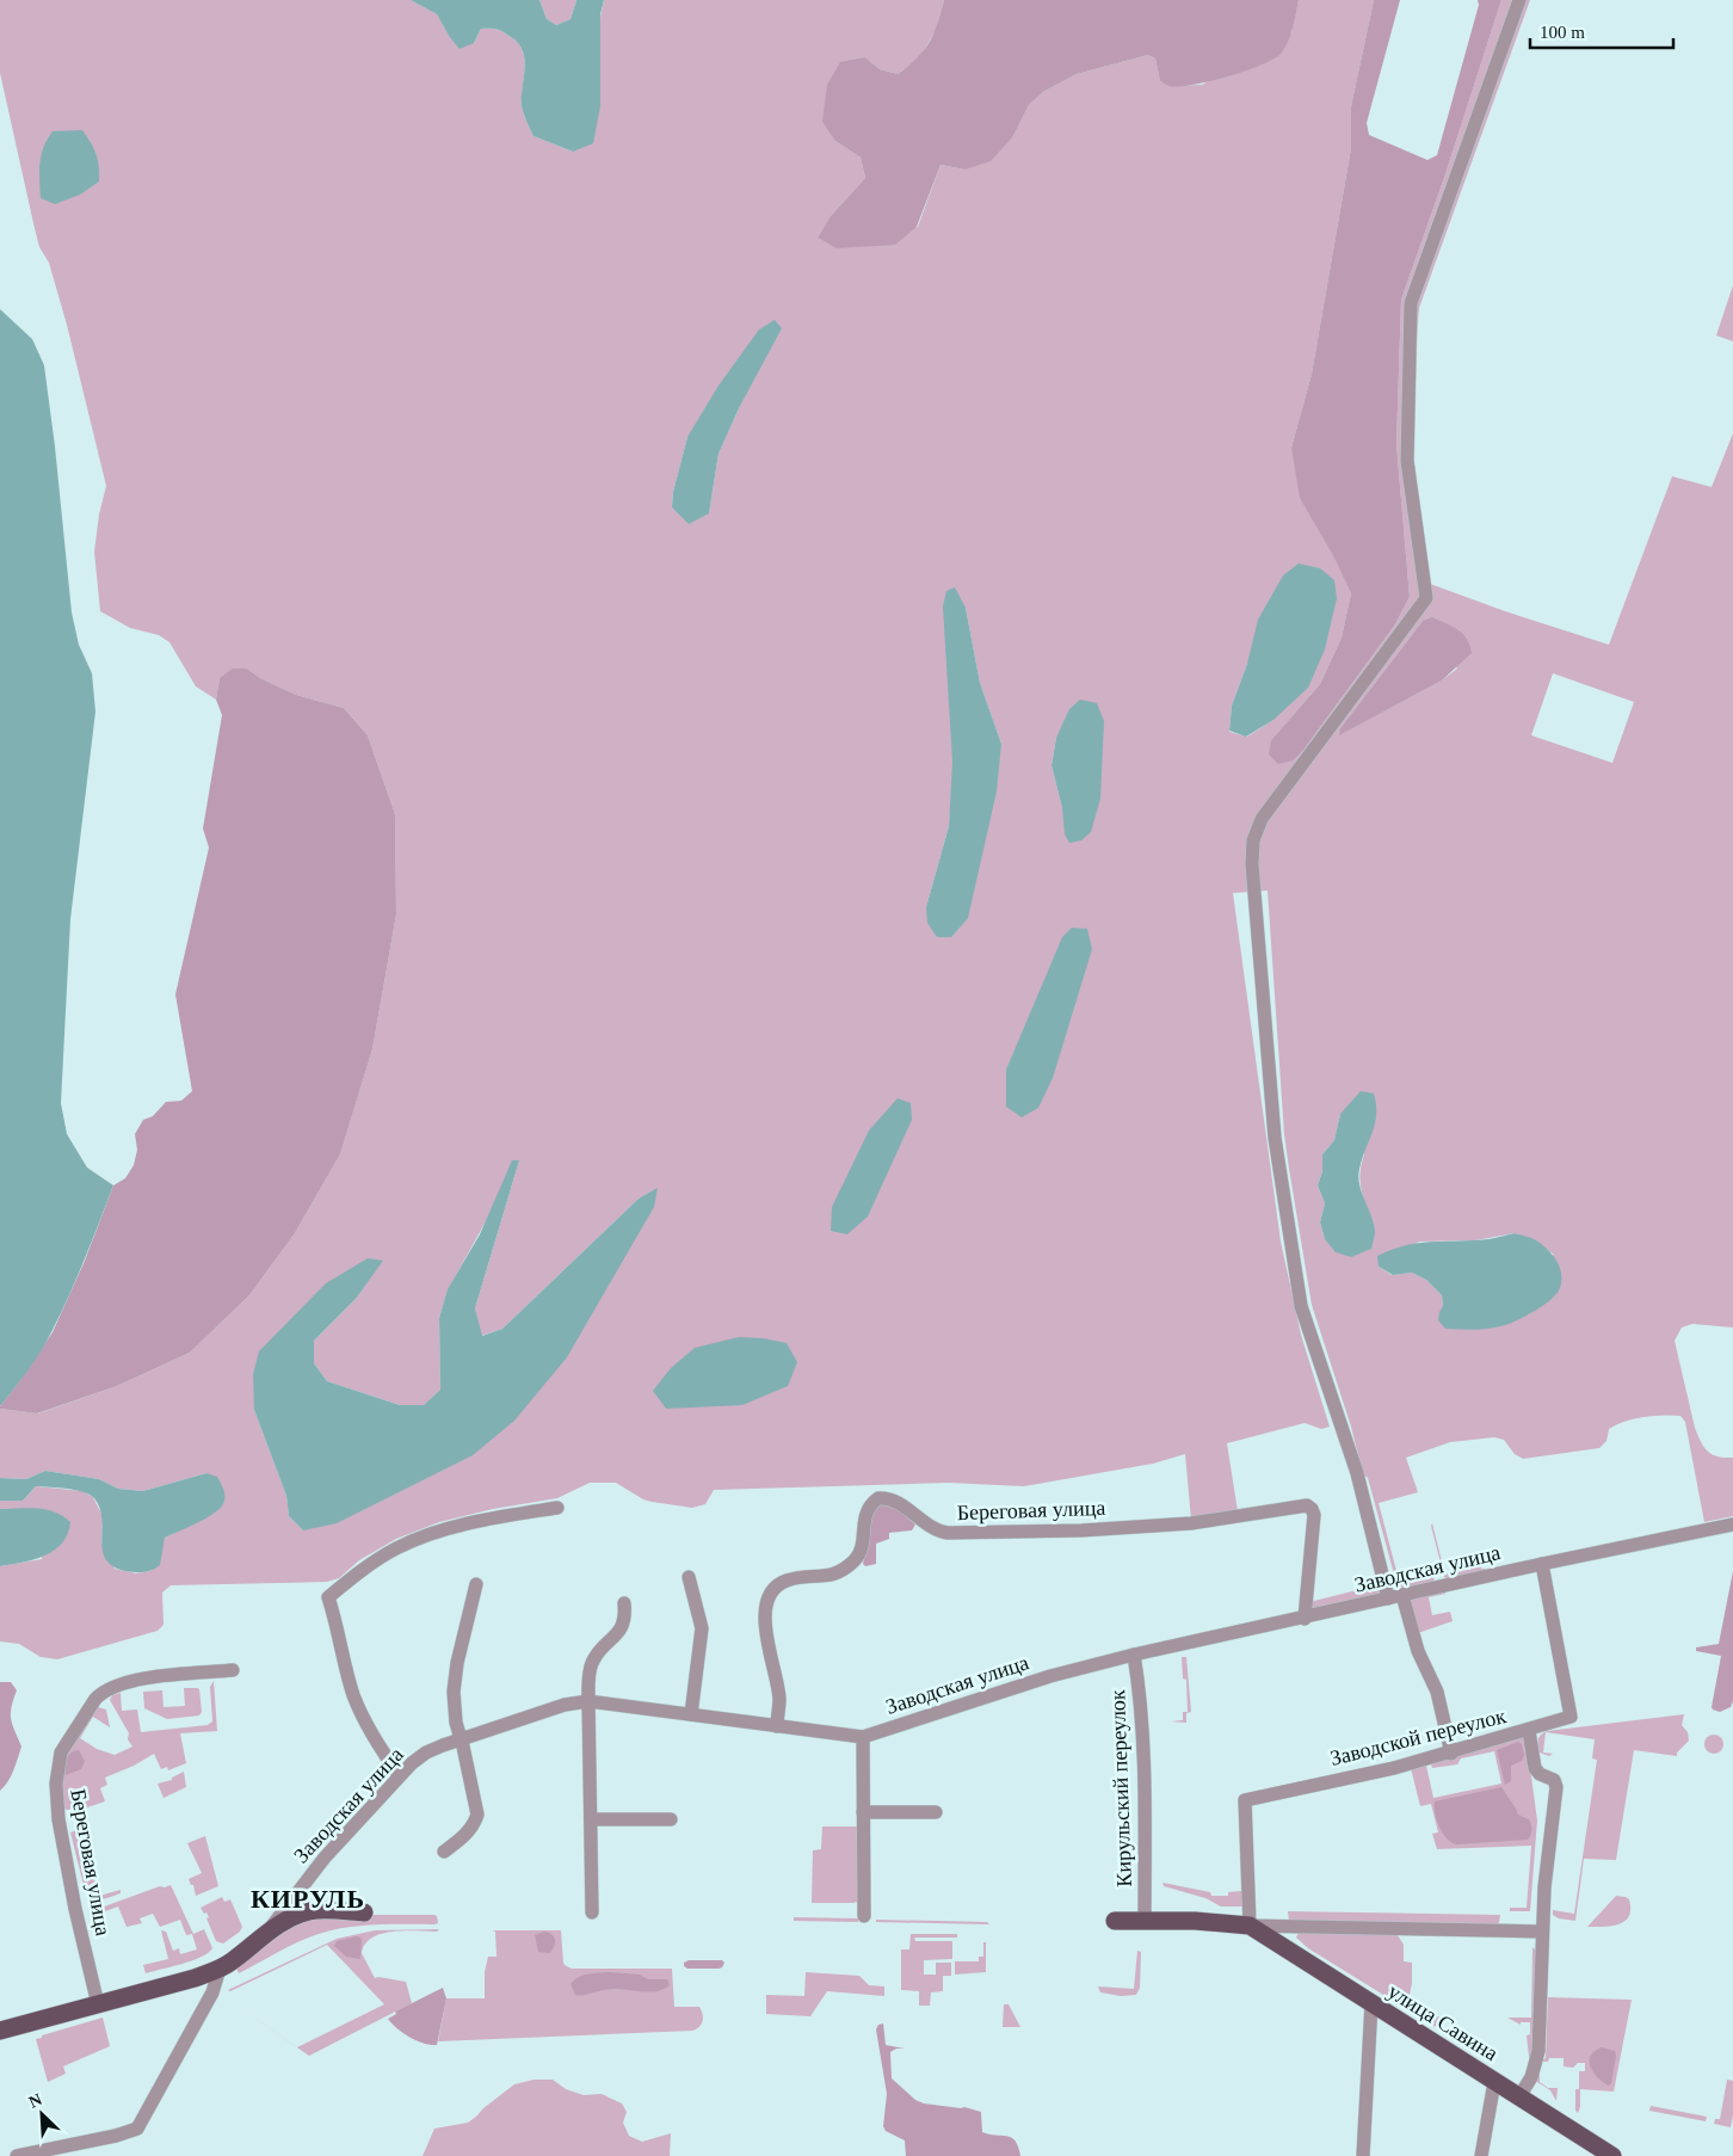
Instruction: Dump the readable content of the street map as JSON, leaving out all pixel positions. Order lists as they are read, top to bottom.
{
  "streets": {
    "main road": ["улица Савина"],
    "street": [
      "Береговая улица",
      "Заводская улица",
      "Заводской переулок",
      "Кирульский переулок"
    ]
  },
  "crossings": [
    ["Береговая улица", "Заводская улица"],
    ["Заводская улица", "Заводской переулок"],
    ["Заводская улица", "Кирульский переулок"],
    ["Заводской переулок", "улица Савина"],
    ["Кирульский переулок", "улица Савина"]
  ],
  "districts": ["КИРУЛЬ"],
  "scale_bar": "100 m",
  "north": "top left"
}
